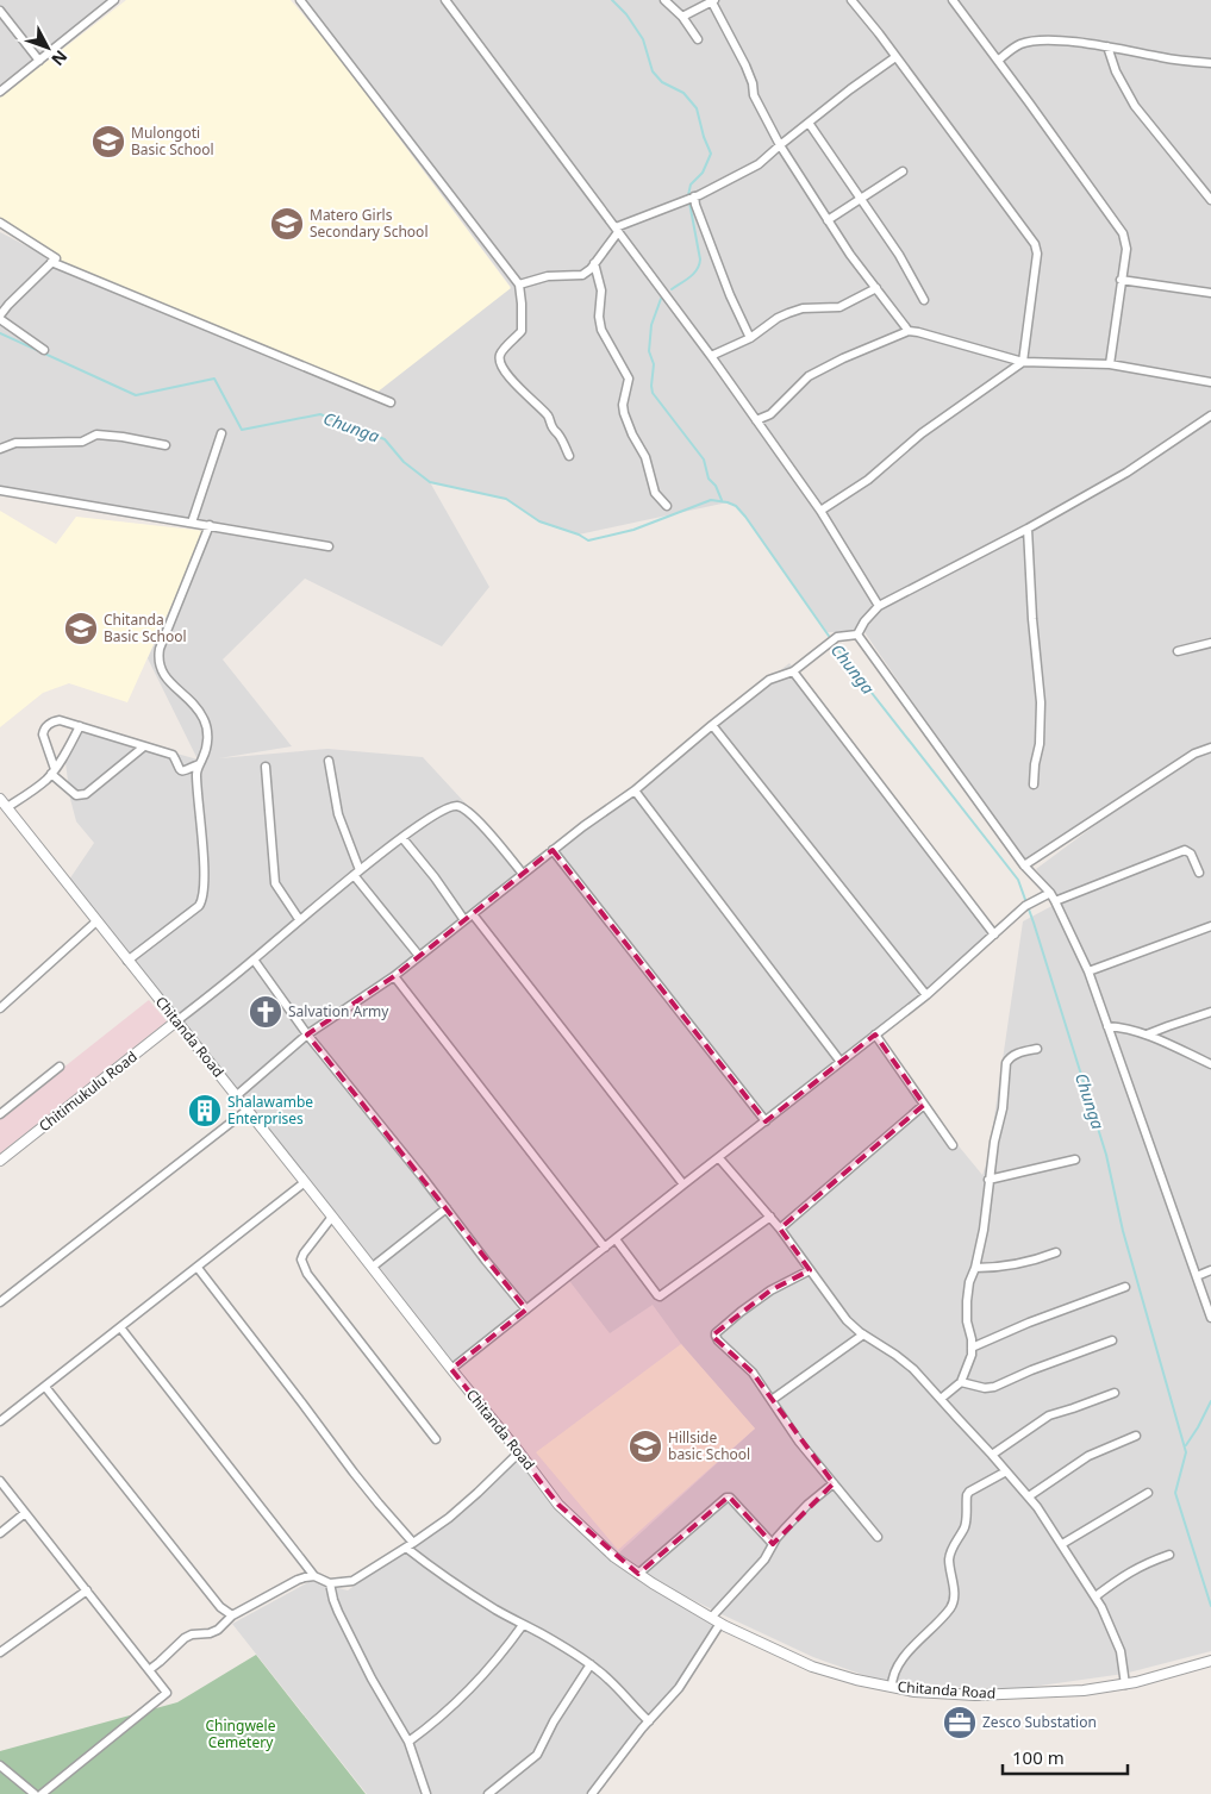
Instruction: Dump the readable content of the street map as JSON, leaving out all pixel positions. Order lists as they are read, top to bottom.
{
  "streets": {
    "street": ["Chitanda Road", "Chitimukulu Road"]
  },
  "crossings": [
    ["Chitanda Road", "Chitimukulu Road"]
  ],
  "water": ["Chunga"],
  "parks": ["Chingwele Cemetery"],
  "places": {
    "school or university": [
      "Mulongoti Basic School",
      "Matero Girls Secondary School",
      "Chitanda Basic School",
      "Hillside basic School"
    ],
    "church": ["Salvation Army"],
    "building": ["Shalawambe Enterprises"],
    "office": ["Zesco Substation"]
  },
  "scale_bar": "100 m",
  "north": "bottom right"
}
